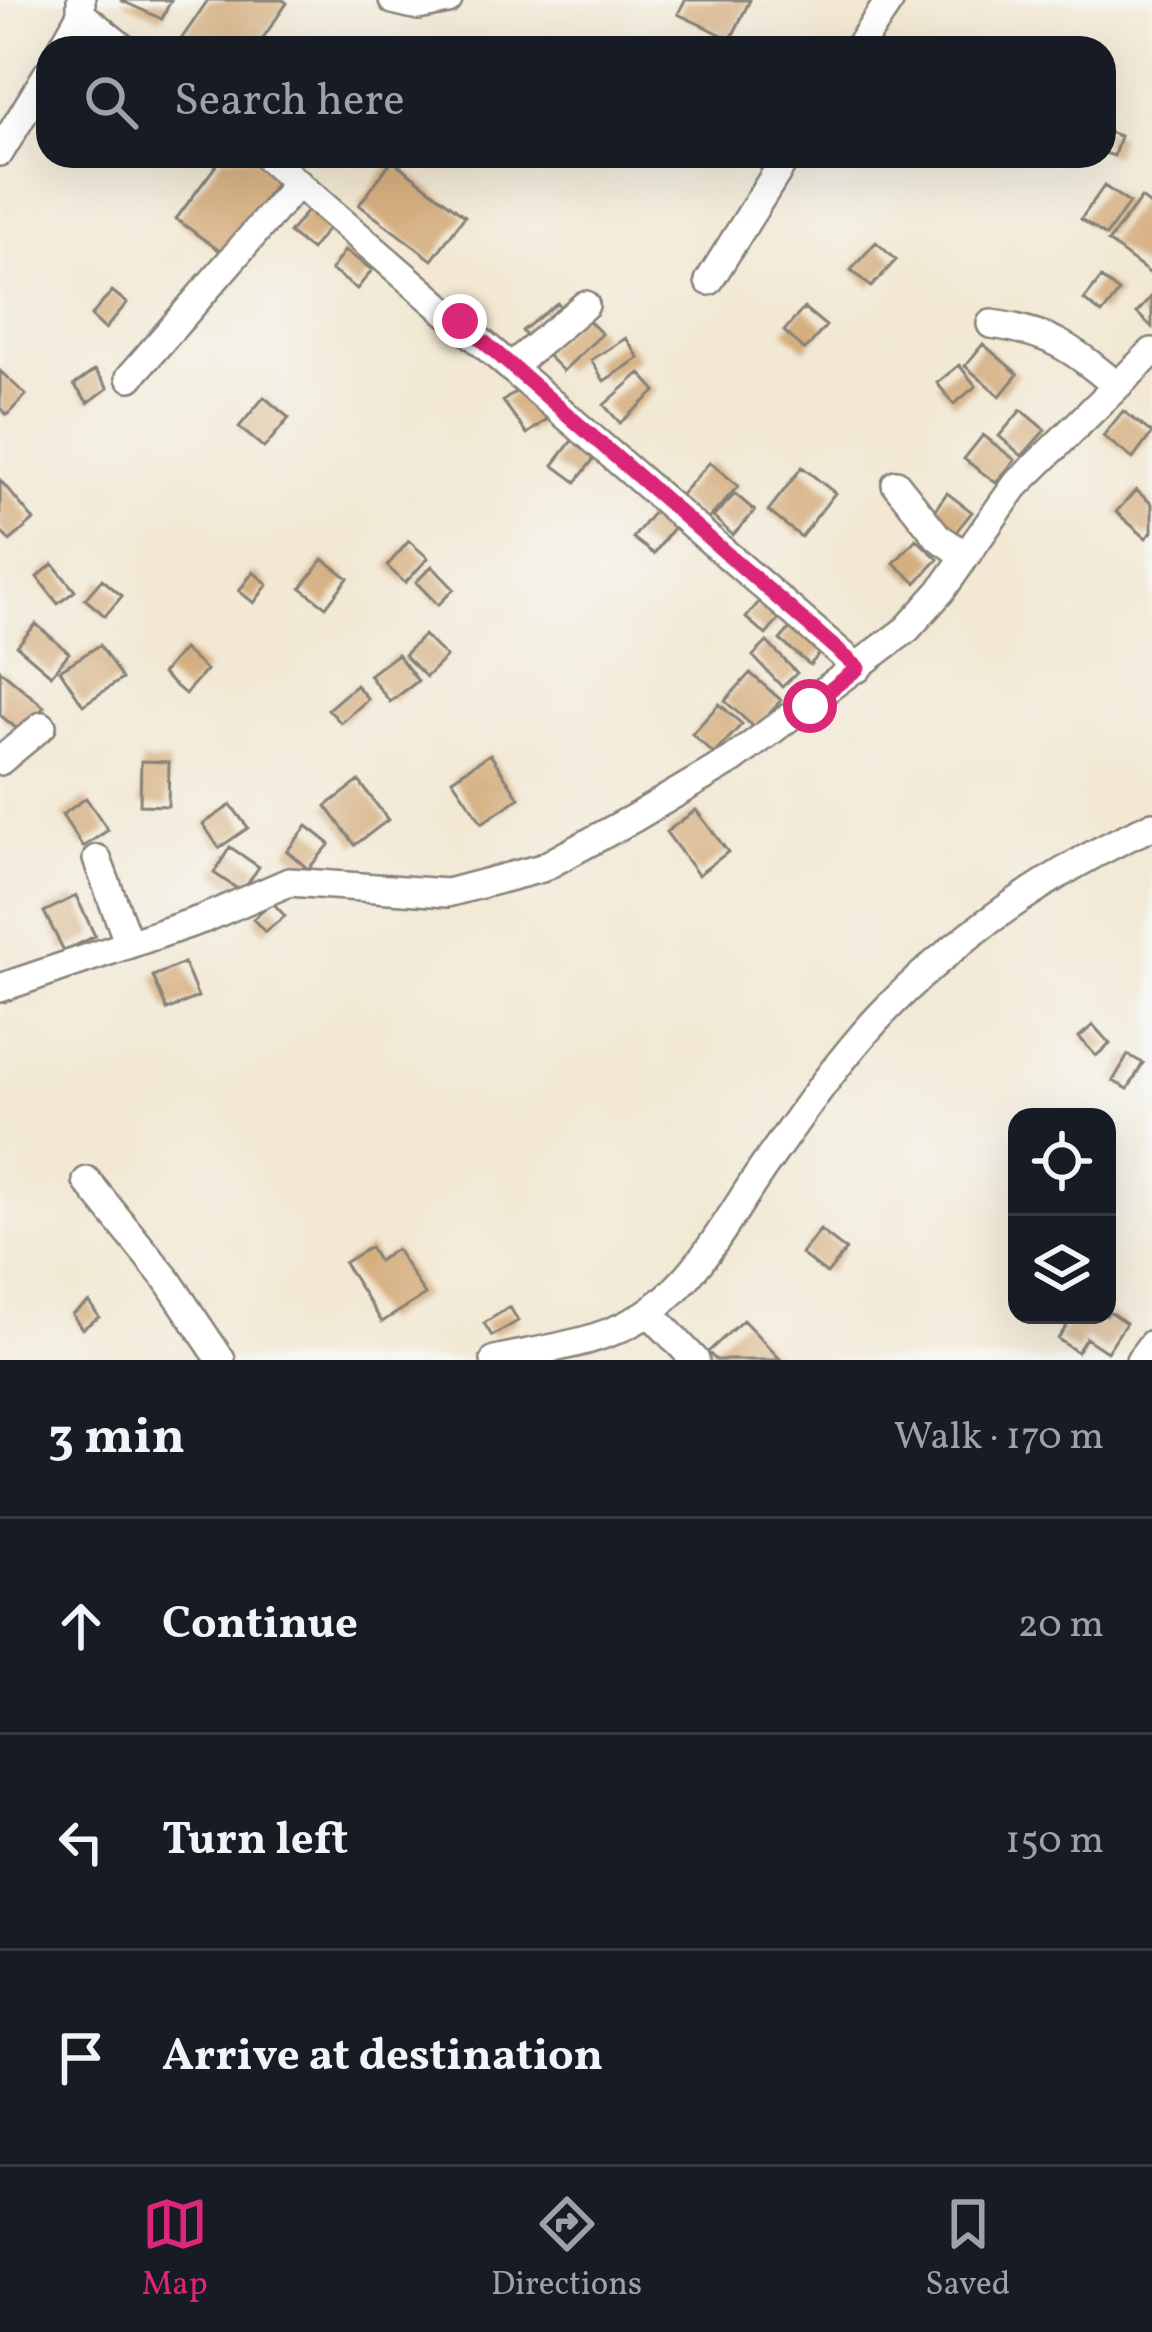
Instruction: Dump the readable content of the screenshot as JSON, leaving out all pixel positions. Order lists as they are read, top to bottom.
{
  "page": {
    "search": "Search here",
    "heading": ["3 min", "Walk · 170 m"],
    "list": [
      ["Continue", "20 m"],
      ["Turn left", "150 m"],
      "Arrive at destination"
    ],
    "nav": ["Map", "Directions", "Saved"]
  }
}
